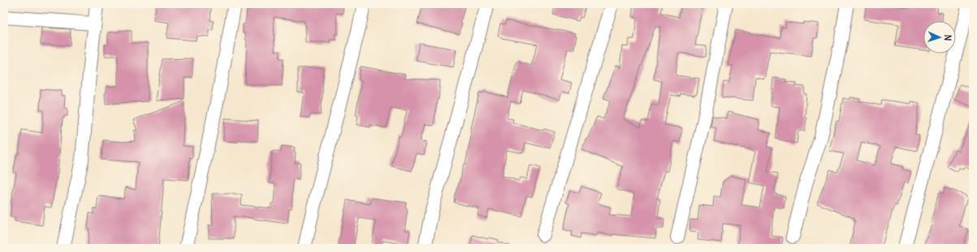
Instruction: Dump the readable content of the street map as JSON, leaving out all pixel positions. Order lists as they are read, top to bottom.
{
  "north": "right"
}
